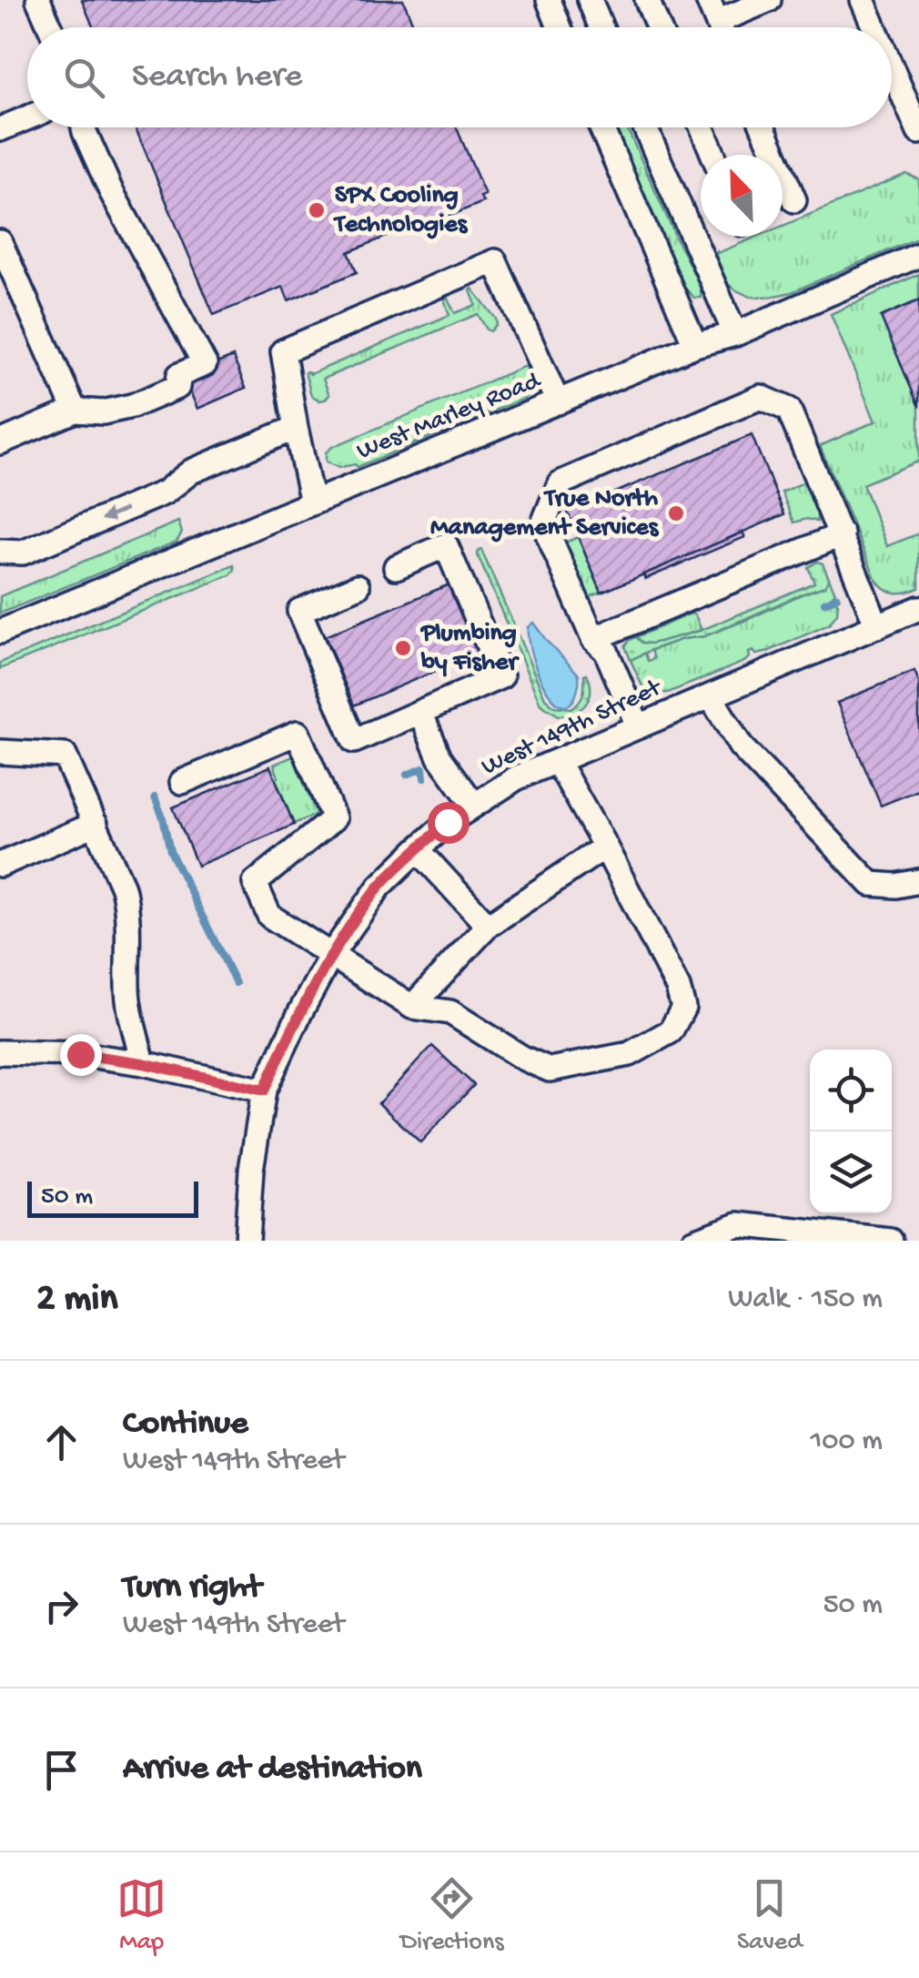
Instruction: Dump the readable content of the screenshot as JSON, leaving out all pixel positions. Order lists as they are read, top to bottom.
{
  "streets": {
    "street": ["West Marley Road", "West 149th Street"]
  },
  "places": ["SPX Cooling Technologies", "True North Management Services", "Plumbing by Fisher"],
  "scale_bar": "50 m",
  "north": "top left",
  "page": {
    "search": "Search here",
    "scale": "50 m",
    "heading": ["2 min", "Walk · 150 m"],
    "list": [
      ["Continue", "West 149th Street", "100 m"],
      ["Turn right", "West 149th Street", "50 m"],
      "Arrive at destination"
    ],
    "nav": ["Map", "Directions", "Saved"]
  }
}
